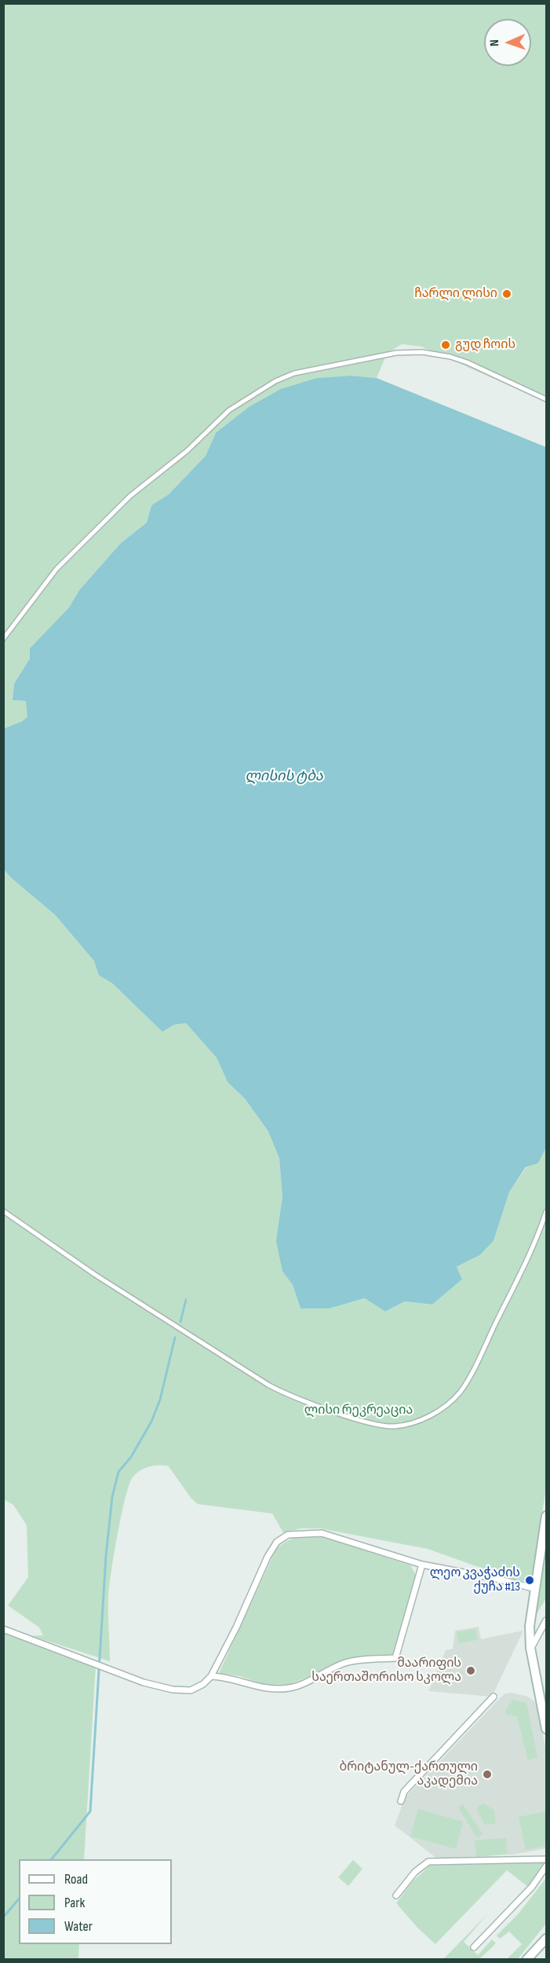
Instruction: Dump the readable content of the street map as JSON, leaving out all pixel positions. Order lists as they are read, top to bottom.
{
  "water": ["ლისის ტბა"],
  "parks": ["ლისი რეკრეაცია"],
  "places": [
    "ჩარლი ლისი",
    "გუდ ჩოის",
    "ლეო კვაჭაძის ქუჩა #13",
    "მაარიფის საერთაშორისო სკოლა",
    "ბრიტანულ-ქართული აკადემია"
  ],
  "legend": ["Road", "Park", "Water"],
  "north": "left"
}
